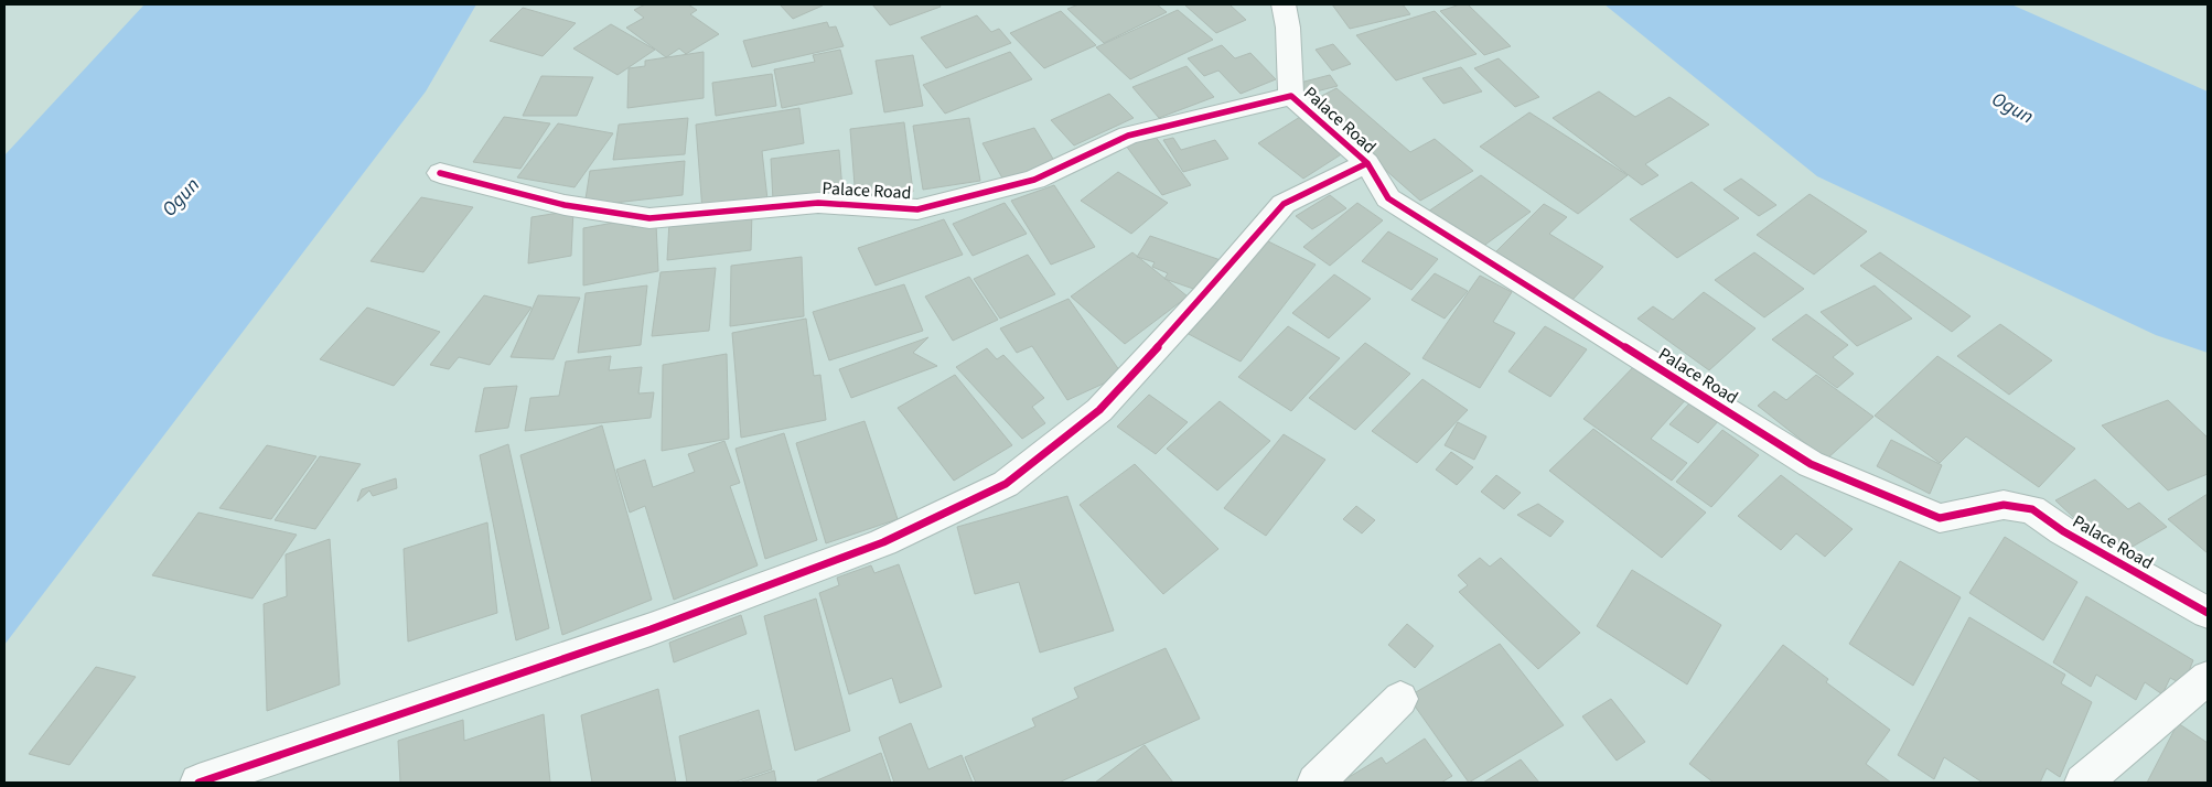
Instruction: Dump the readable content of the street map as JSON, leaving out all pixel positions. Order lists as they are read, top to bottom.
{
  "streets": {
    "street": ["Palace Road"]
  },
  "water": ["Ogun"]
}
